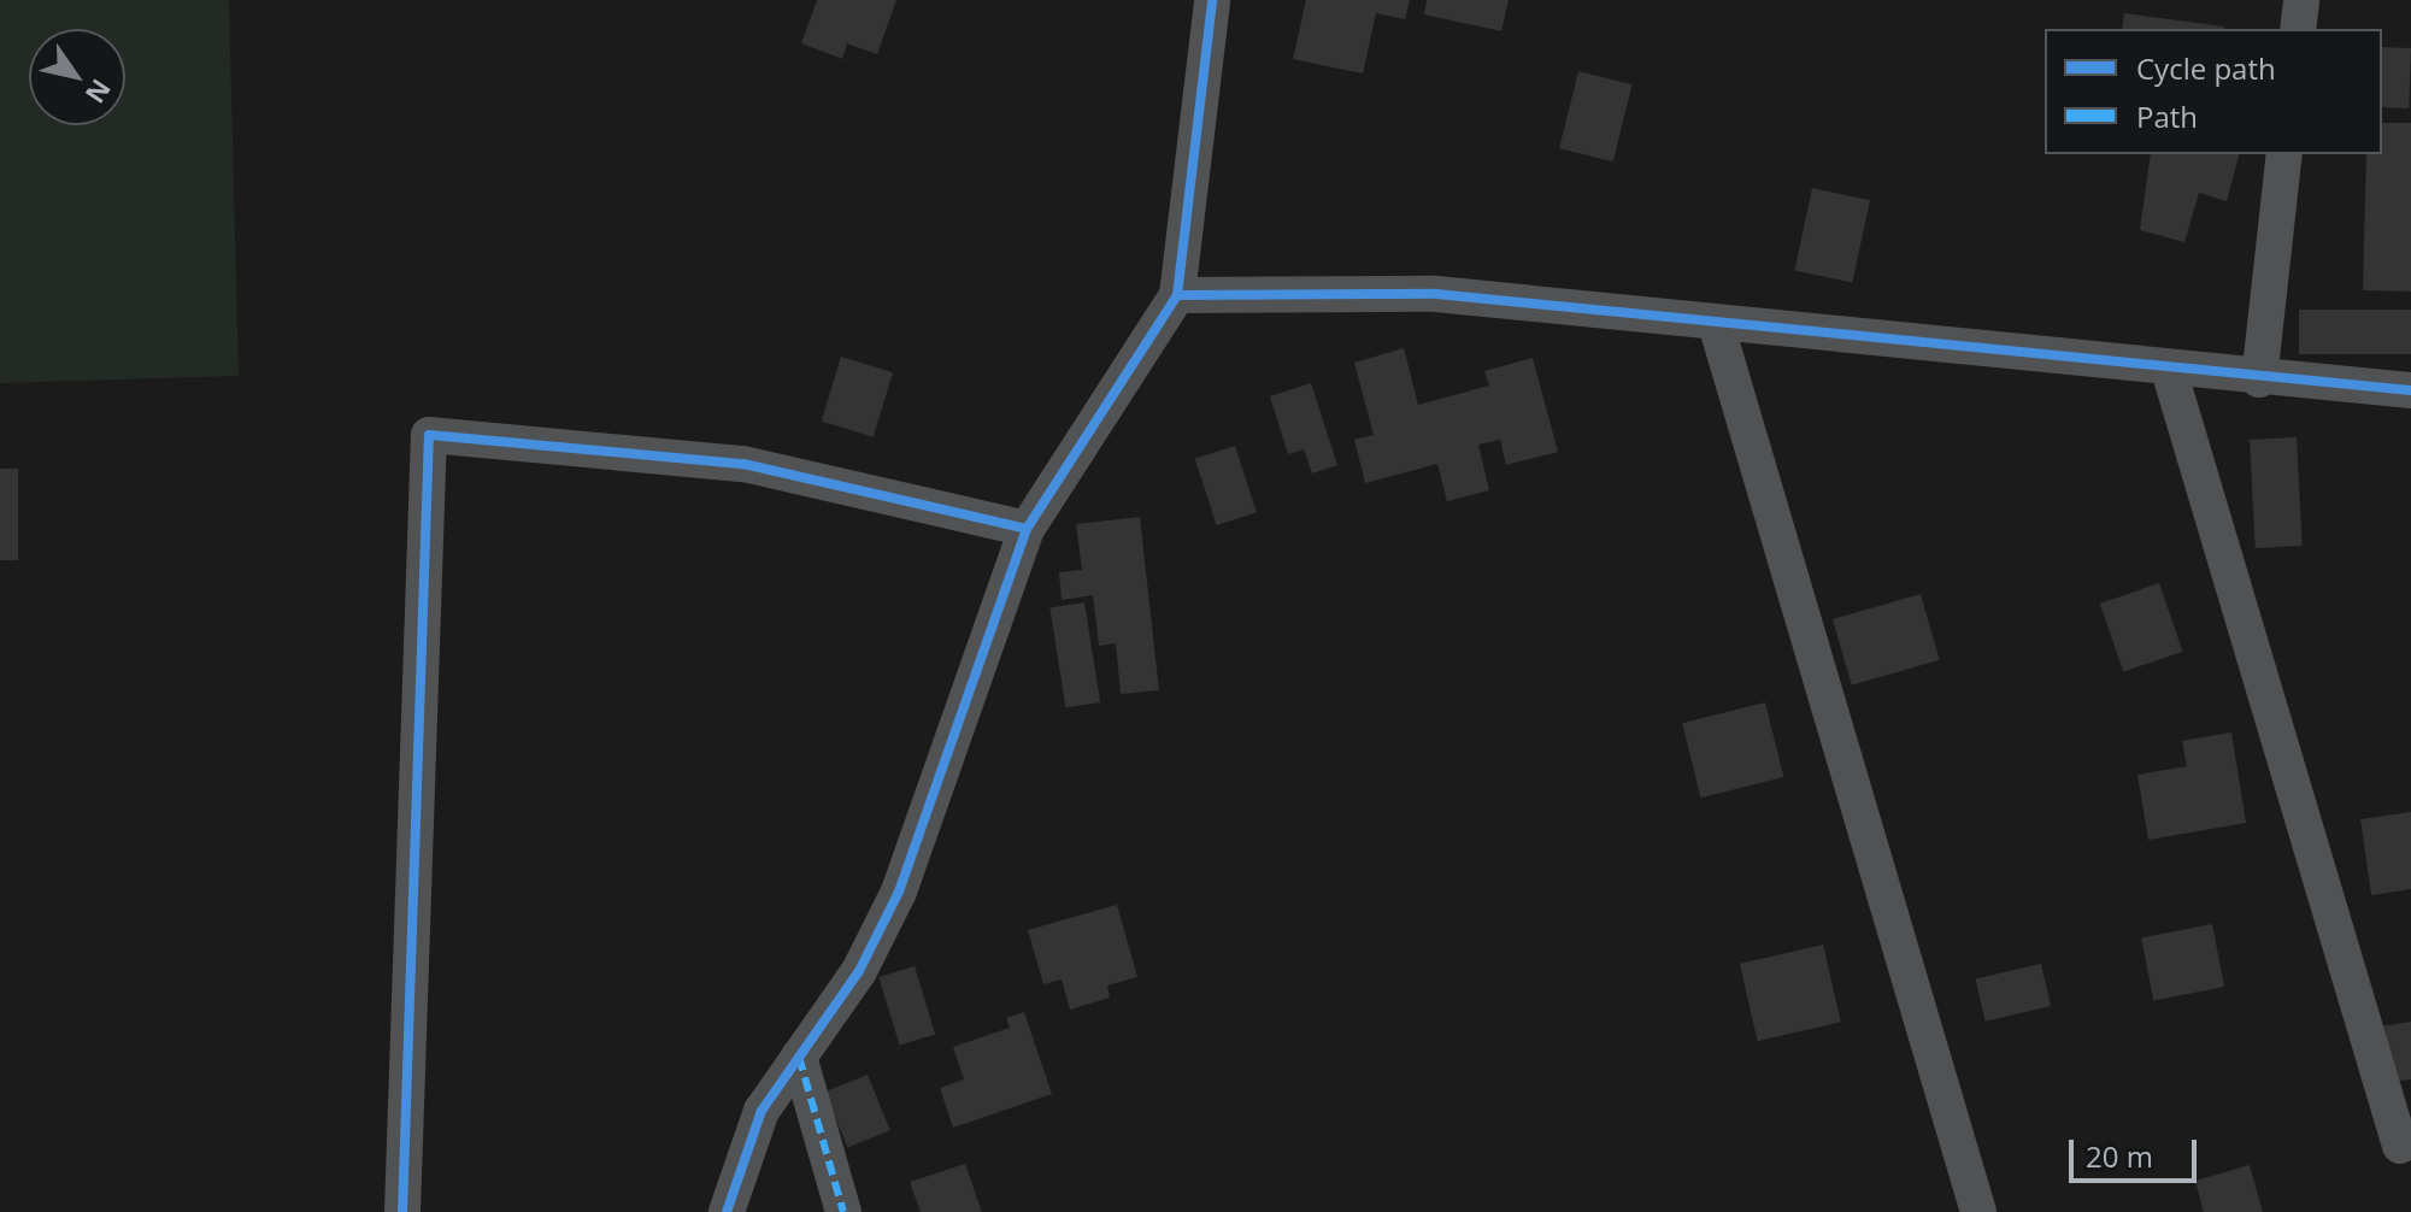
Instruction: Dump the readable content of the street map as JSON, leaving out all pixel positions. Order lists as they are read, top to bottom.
{
  "legend": ["Cycle path", "Path"],
  "scale_bar": "20 m",
  "north": "bottom right"
}
